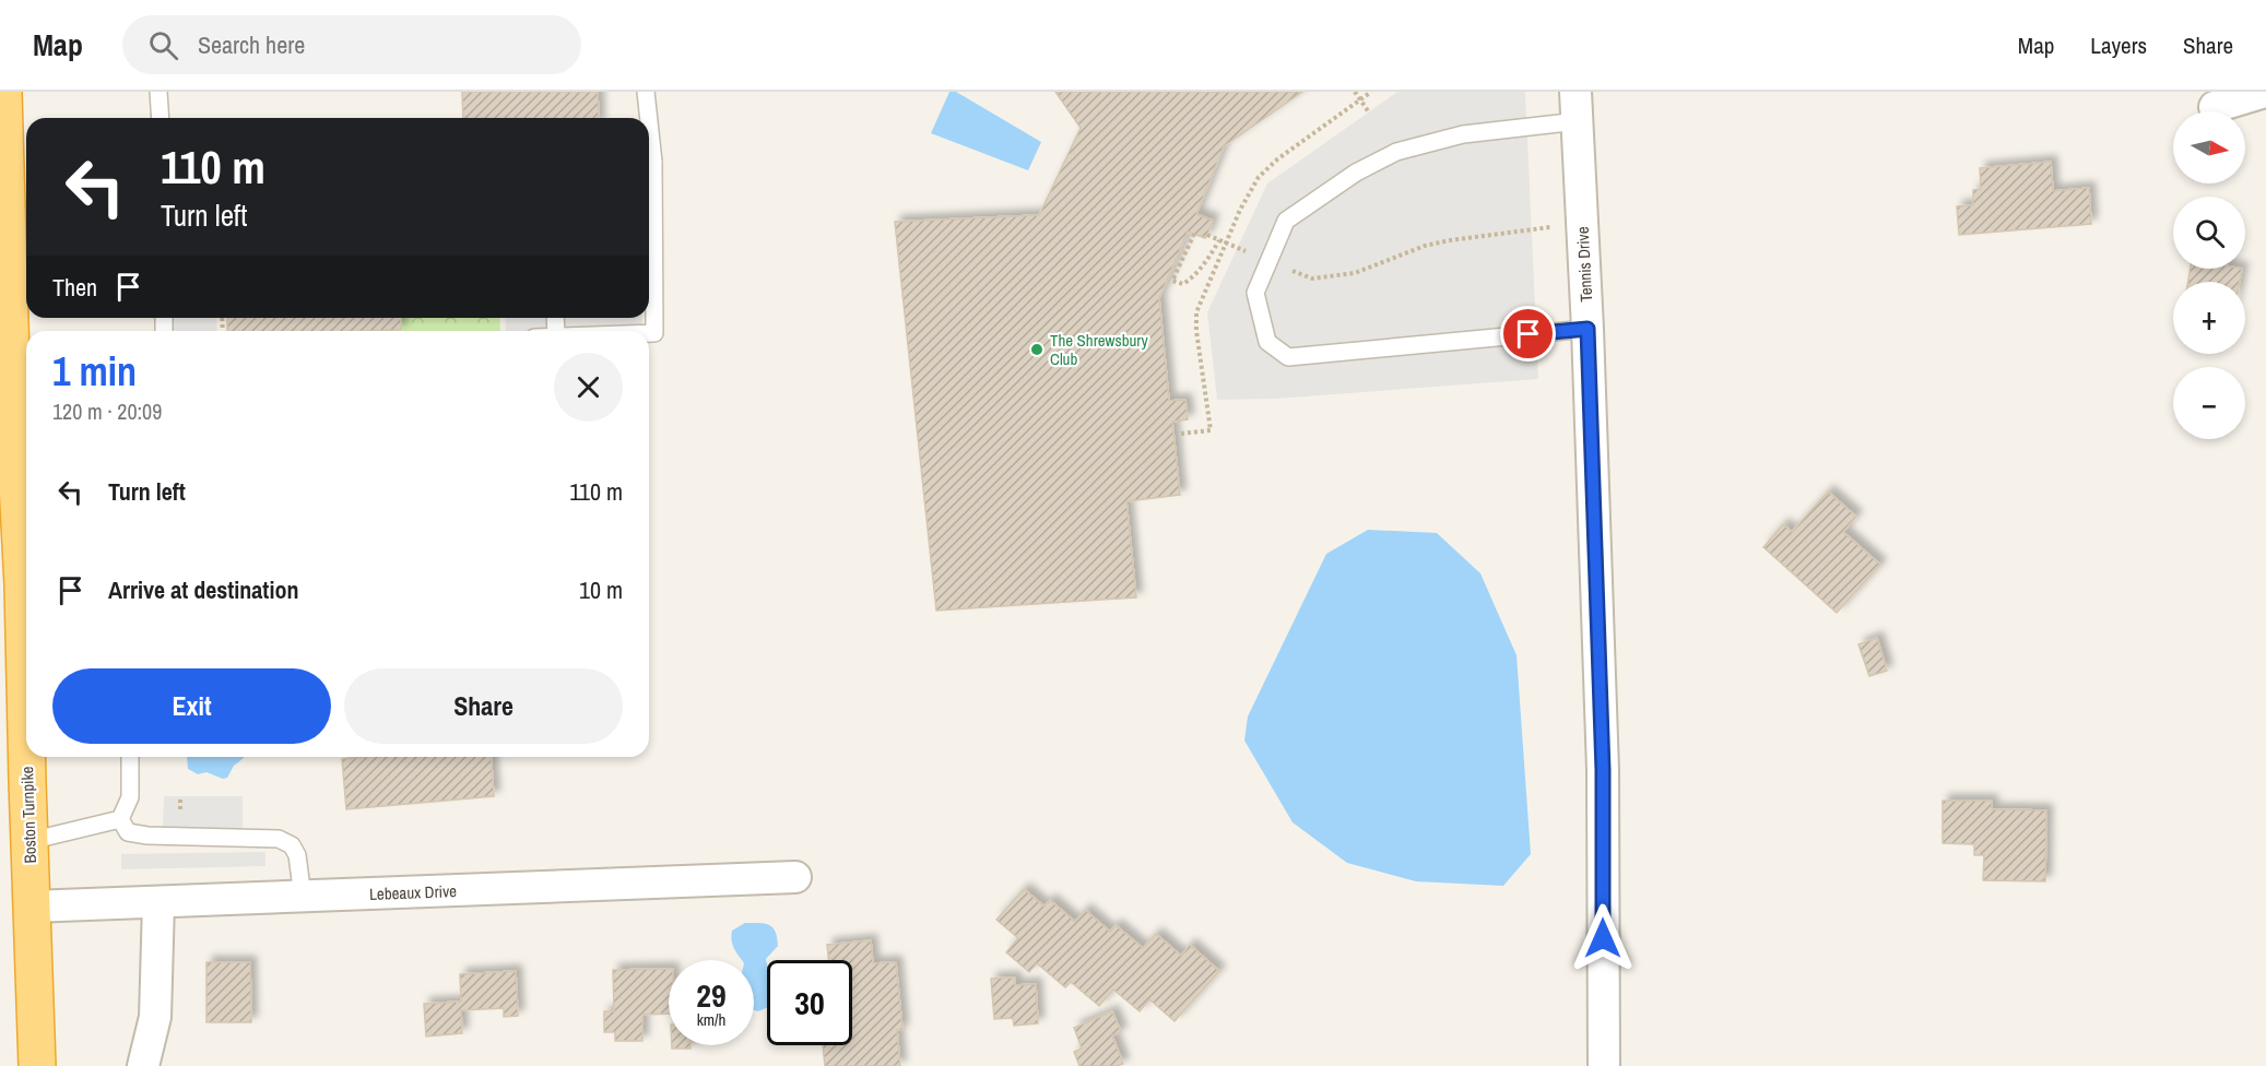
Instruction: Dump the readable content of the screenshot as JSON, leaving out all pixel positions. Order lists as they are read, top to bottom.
{
  "streets": {
    "highway": ["Boston Turnpike"],
    "street": ["Tennis Drive", "Lebeaux Drive"]
  },
  "crossings": [
    ["Boston Turnpike", "Lebeaux Drive"]
  ],
  "places": ["The Shrewsbury Club"],
  "north": "right",
  "page": {
    "header": "Map",
    "search": "Search here",
    "nav": ["Map", "Layers", "Share"],
    "map_buttons": ["+", "−"],
    "turn": ["110 m", "Turn left"],
    "then": "Then",
    "heading": ["1 min", "120 m · 20:09"],
    "list": [
      {
        "name": "Turn left",
        "value": "110 m"
      },
      {
        "name": "Arrive at destination",
        "value": "10 m"
      }
    ],
    "buttons": ["Exit", "Share"],
    "speed": "29 km/h",
    "limit": "30"
  }
}
